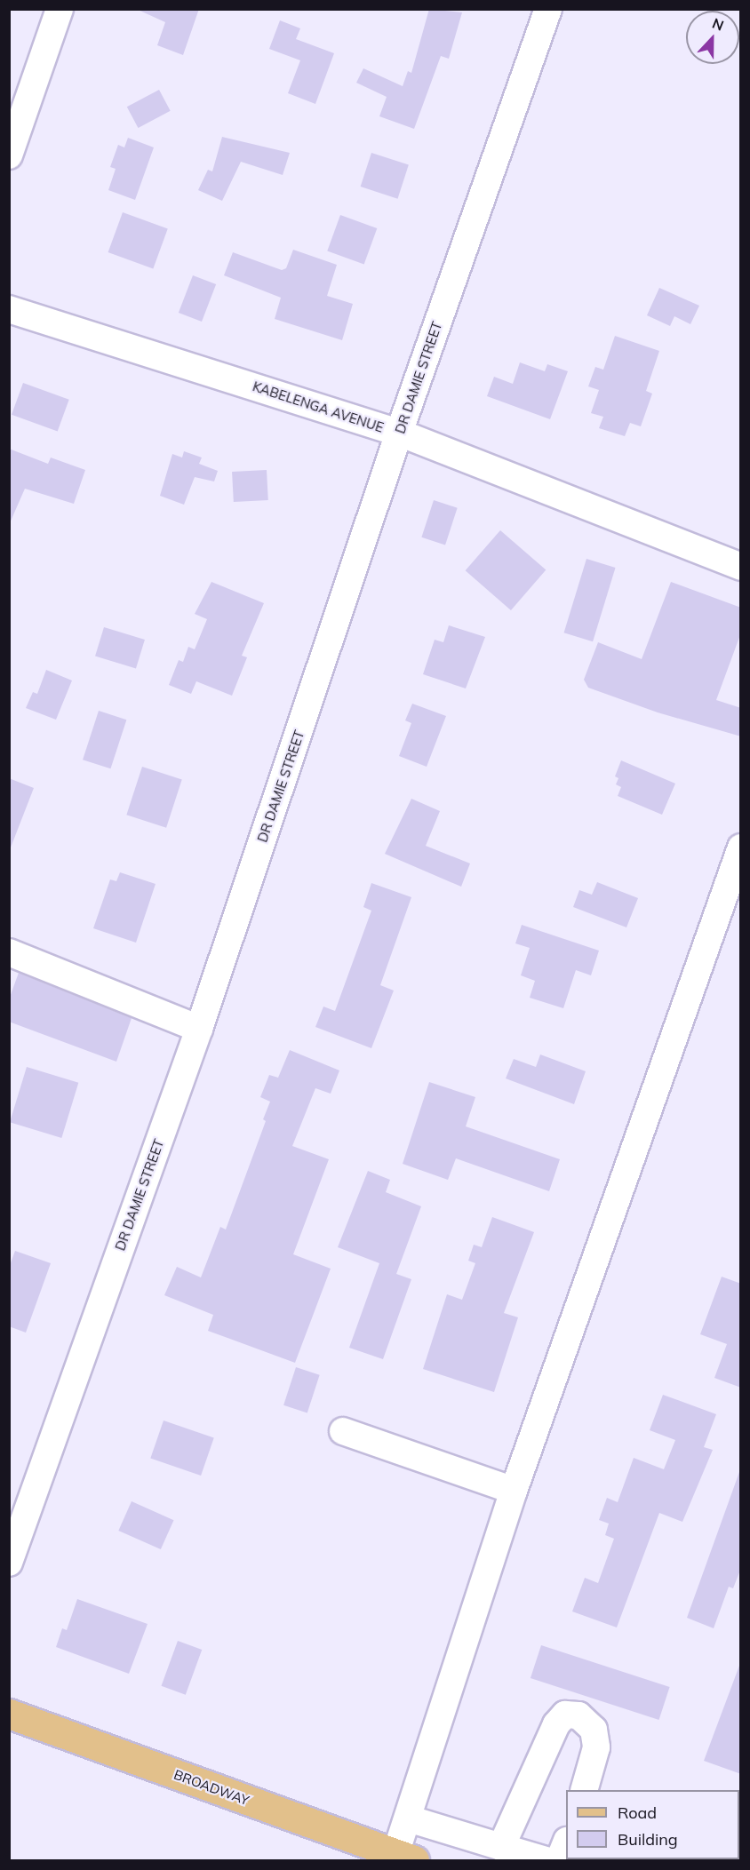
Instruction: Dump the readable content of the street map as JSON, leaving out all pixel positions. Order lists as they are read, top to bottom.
{
  "streets": {
    "main road": ["BROADWAY"],
    "street": ["DR DAMIE STREET", "KABELENGA AVENUE"]
  },
  "crossings": [
    ["DR DAMIE STREET", "KABELENGA AVENUE"]
  ],
  "legend": ["Road", "Building"],
  "north": "top"
}
